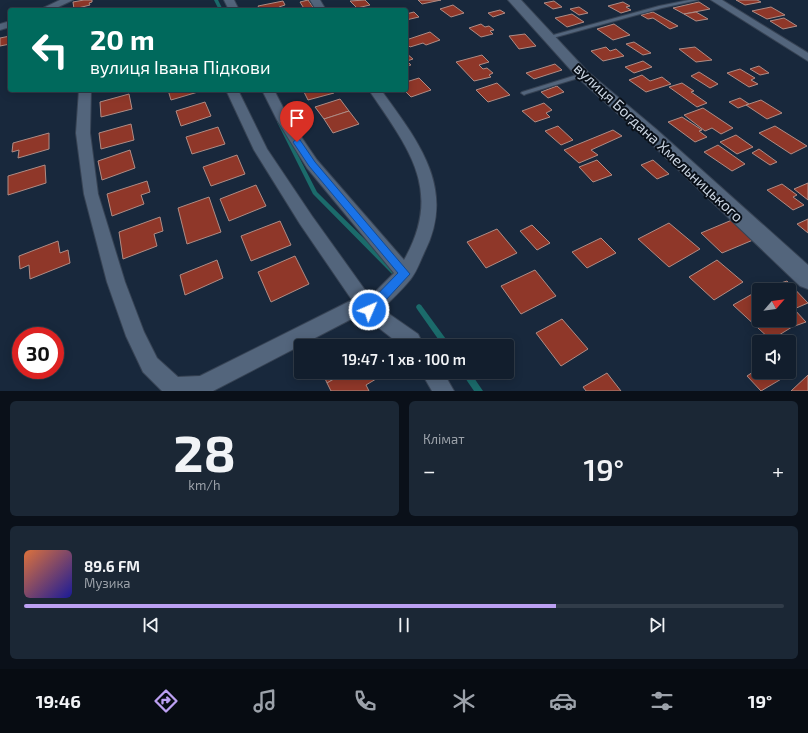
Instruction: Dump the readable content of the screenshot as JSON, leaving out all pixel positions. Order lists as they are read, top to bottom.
{
  "streets": {
    "street": ["вулиця Богдана Хмельницького"]
  },
  "north": "top right",
  "page": {
    "turn": ["20 m", "вулиця Івана Підкови"],
    "limit": "30",
    "trip": "19:47 · 1 хв · 100 m",
    "tile": [
      ["28", "km/h"],
      "Клімат"
    ],
    "heat": ["−", "19°", "+"],
    "song": ["89.6 FM", "Музика"],
    "tabs": ["19:46", "19°"]
  }
}
